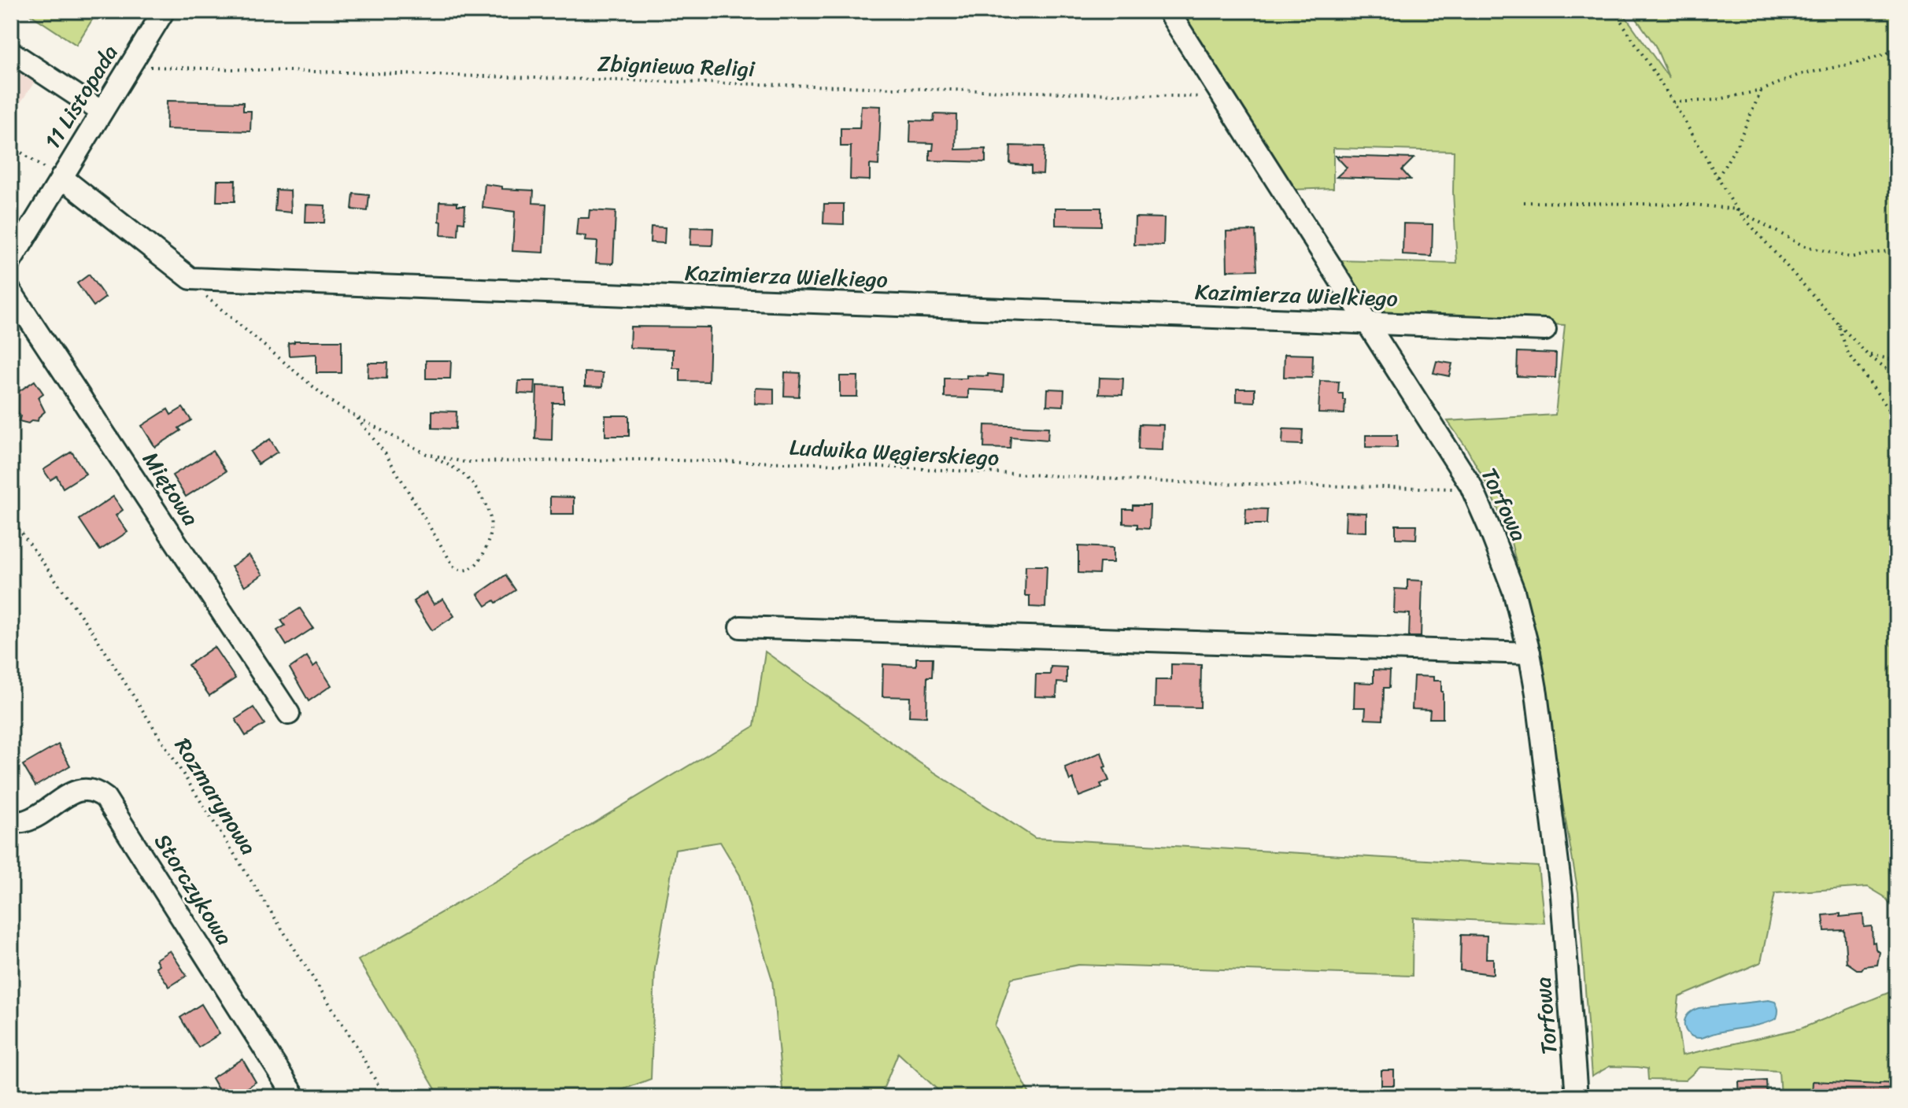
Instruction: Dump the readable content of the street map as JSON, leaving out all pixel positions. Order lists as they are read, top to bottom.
{
  "streets": {
    "street": [
      "11 Listopada",
      "Kazimierza Wielkiego",
      "Miętowa",
      "Torfowa",
      "Storczykowa"
    ],
    "path": ["Zbigniewa Religi", "Ludwika Węgierskiego", "Rozmarynowa"]
  },
  "crossings": [
    ["Zbigniewa Religi", "11 Listopada"],
    ["Zbigniewa Religi", "Torfowa"],
    ["Kazimierza Wielkiego", "Ludwika Węgierskiego"],
    ["Kazimierza Wielkiego", "Torfowa"],
    ["Ludwika Węgierskiego", "Torfowa"]
  ]
}
